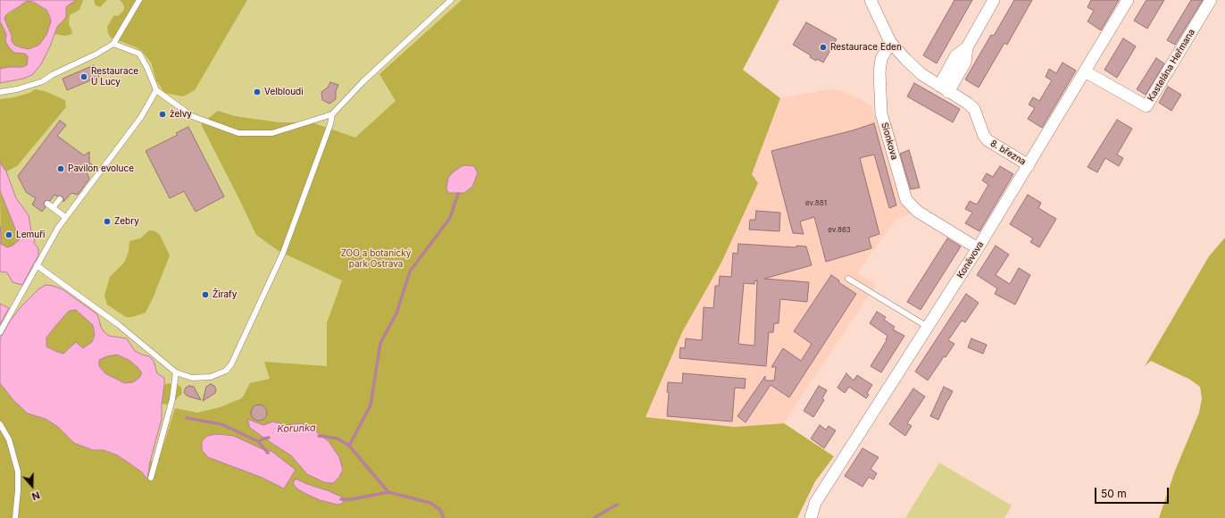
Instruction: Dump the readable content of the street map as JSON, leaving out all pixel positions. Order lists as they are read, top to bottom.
{
  "streets": {
    "street": [
      "Kastelána Heřmana",
      "Sionkova",
      "8. března",
      "Koněvova"
    ]
  },
  "crossings": [
    ["Kastelána Heřmana", "Koněvova"],
    ["Sionkova", "8. března"],
    ["Sionkova", "Koněvova"],
    ["8. března", "Koněvova"]
  ],
  "water": ["Korunka"],
  "parks": ["ZOO a botanický park Ostrava"],
  "places": [
    "Restaurace Eden",
    "Restaurace U Lucy",
    "Velbloudi",
    "želvy",
    "Pavilon evoluce",
    "Zebry",
    "Lemuři",
    "Žirafy"
  ],
  "house_numbers": ["ev.881", "ev.863"],
  "scale_bar": "50 m",
  "north": "bottom"
}
